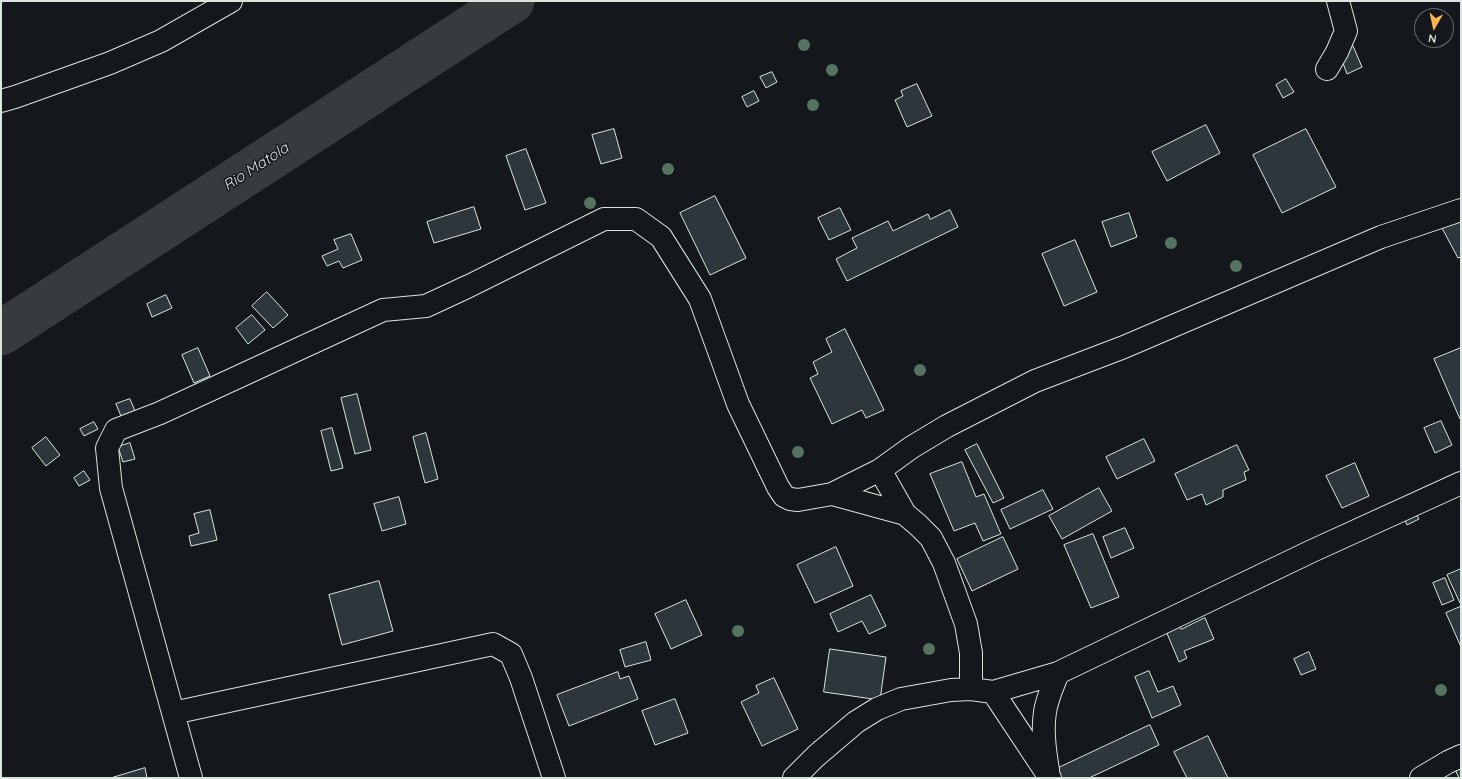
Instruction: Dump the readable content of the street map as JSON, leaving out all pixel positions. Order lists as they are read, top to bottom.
{
  "water": ["Rio Matola"],
  "north": "bottom"
}
